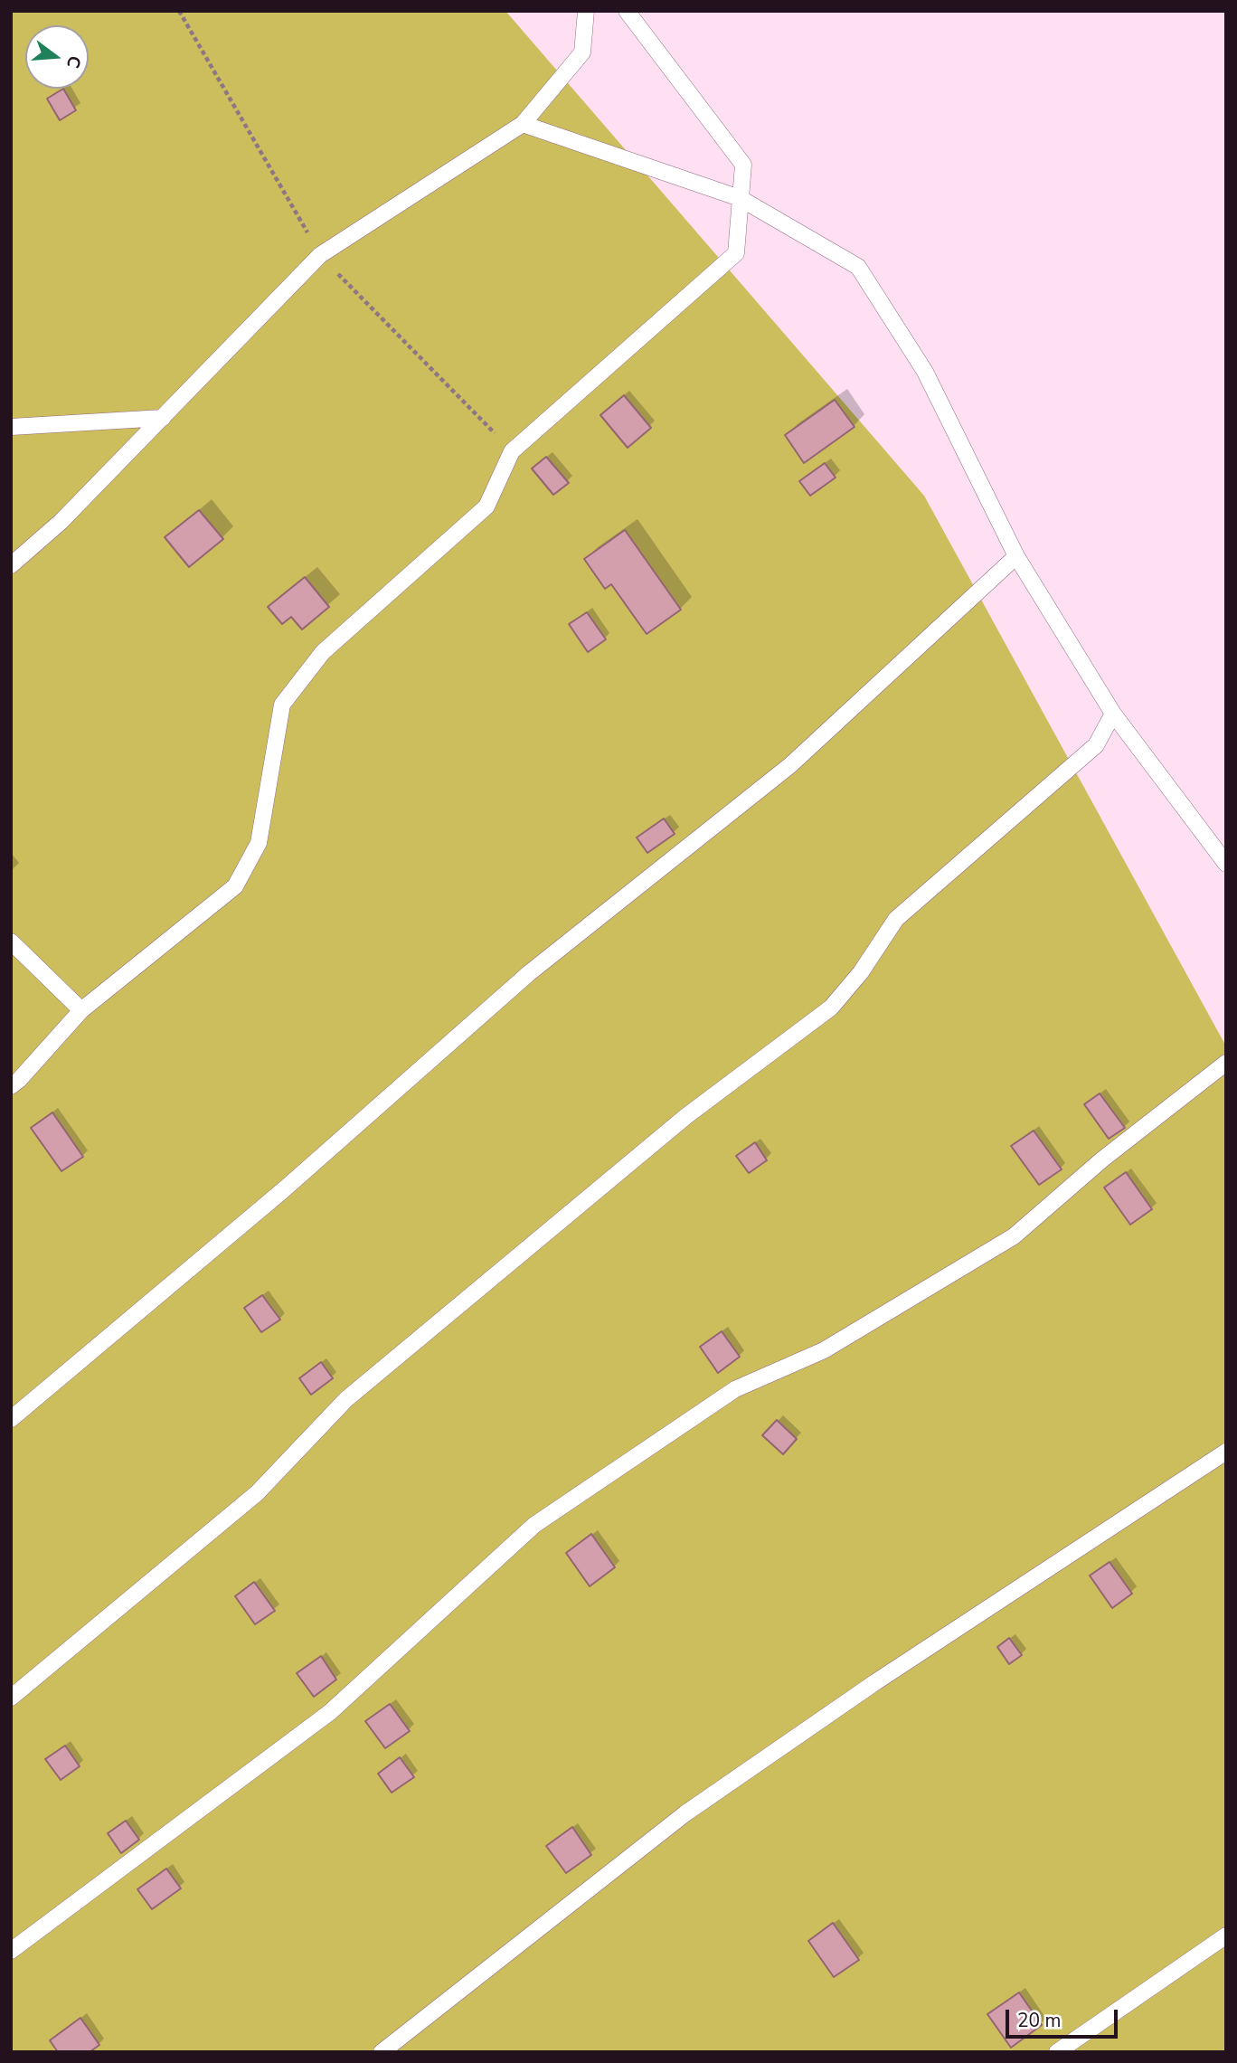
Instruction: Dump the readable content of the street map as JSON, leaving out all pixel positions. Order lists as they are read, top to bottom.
{
  "scale_bar": "20 m",
  "north": "right"
}
